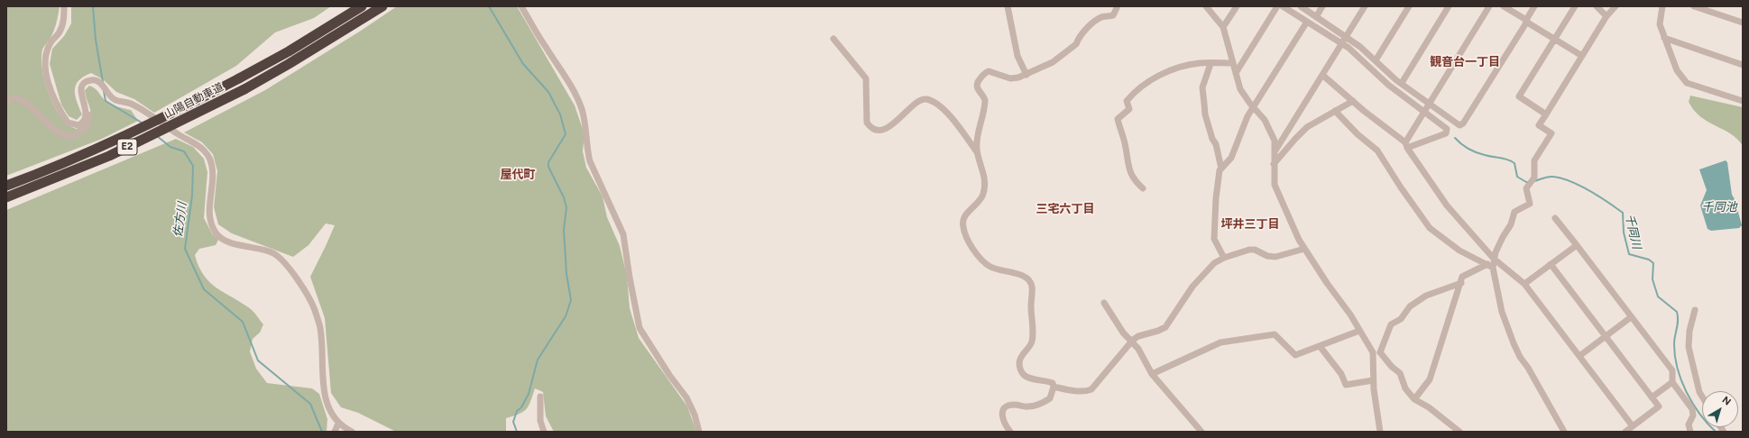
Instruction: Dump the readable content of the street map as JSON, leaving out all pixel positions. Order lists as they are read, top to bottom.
{
  "streets": {
    "highway": ["山陽自動車道", "E2"]
  },
  "districts": [
    "観音台一丁目",
    "屋代町",
    "三宅六丁目",
    "坪井三丁目"
  ],
  "water": ["千同池", "佐方川", "千同川"],
  "north": "top right"
}
